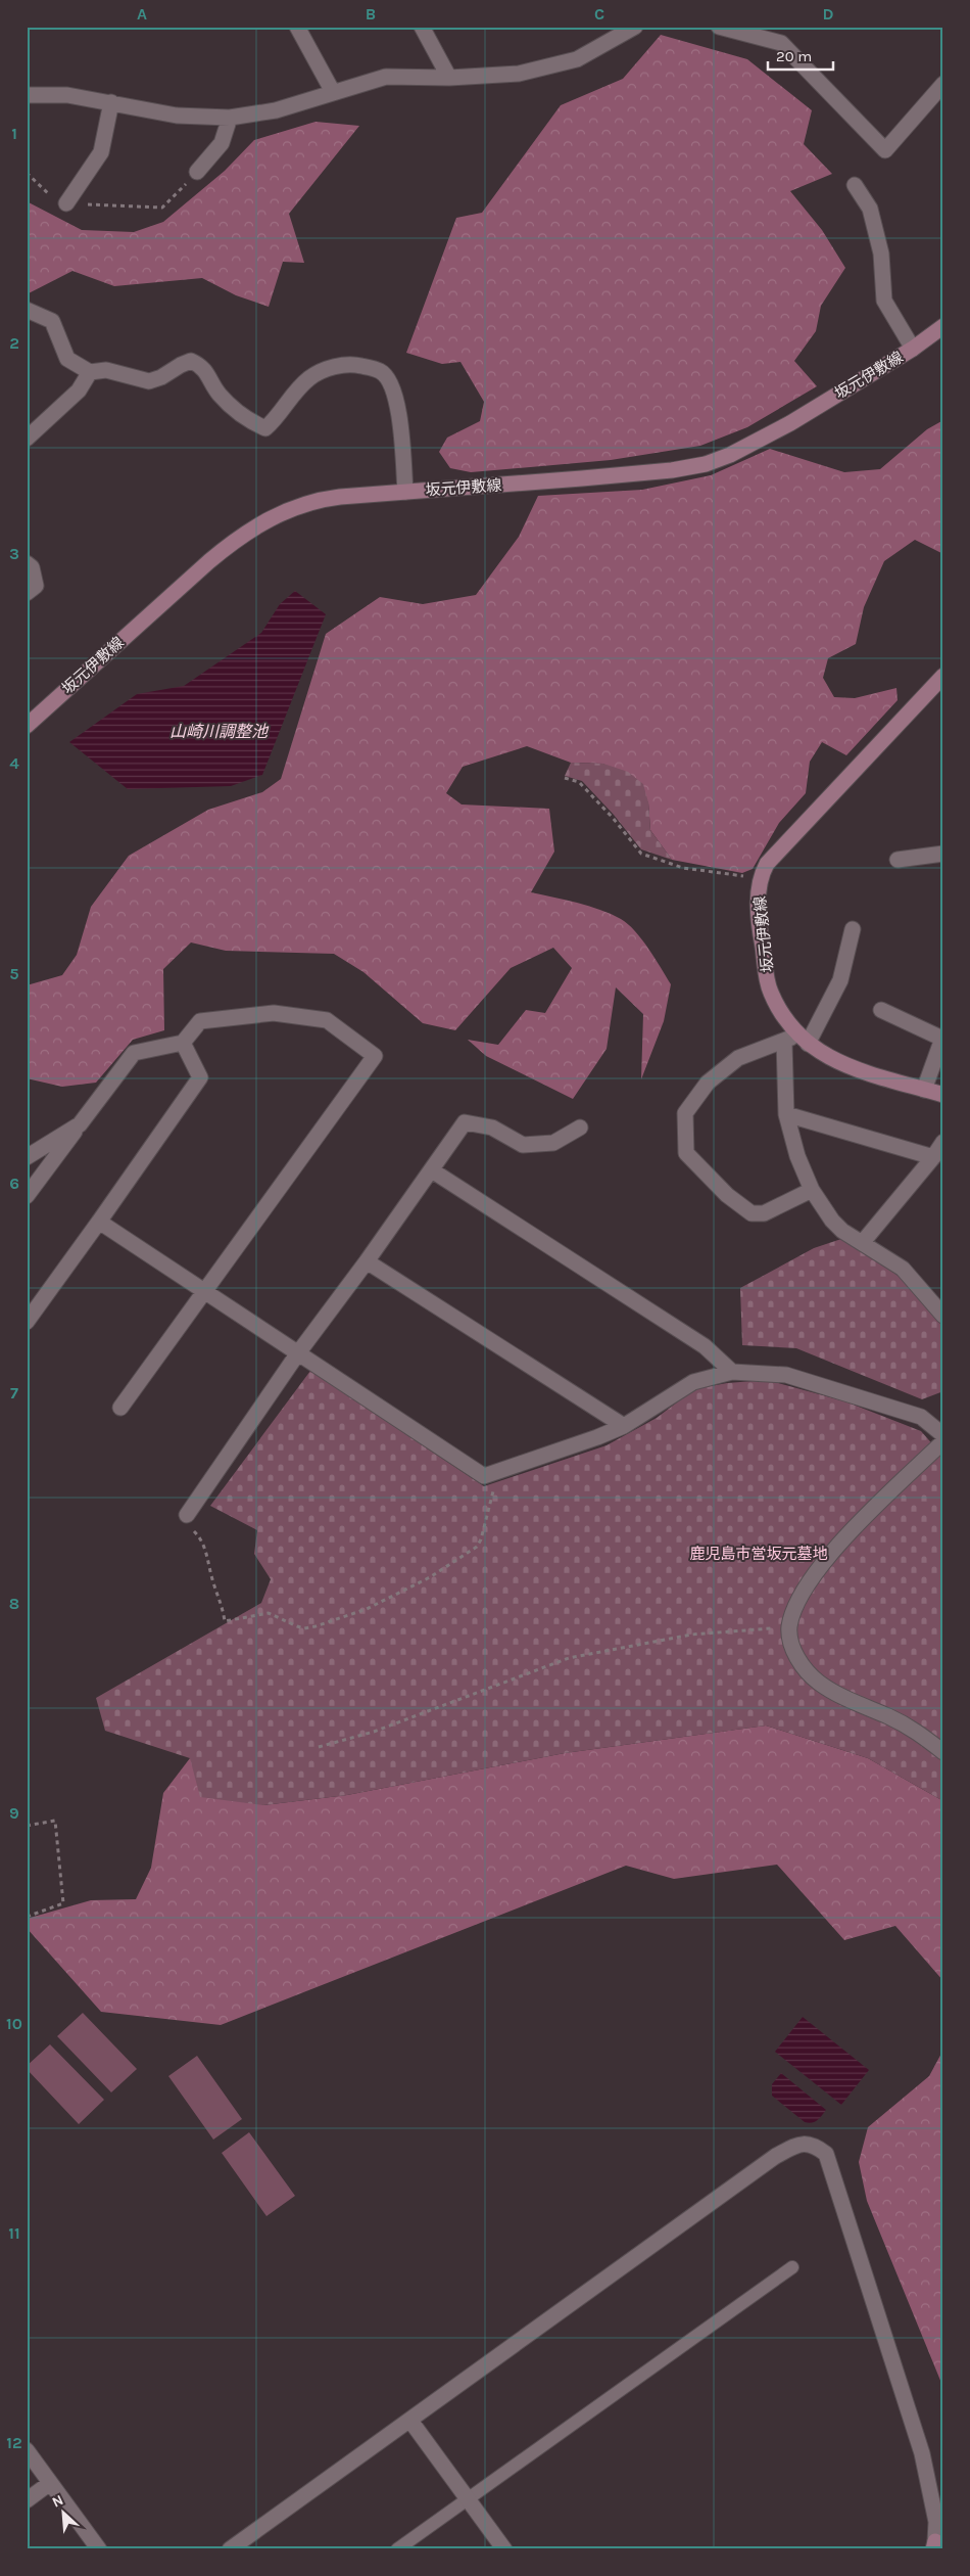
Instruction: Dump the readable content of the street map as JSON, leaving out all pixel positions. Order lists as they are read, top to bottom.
{
  "streets": {
    "main road": ["坂元伊敷線"]
  },
  "water": ["山崎川調整池"],
  "parks": ["鹿児島市営坂元墓地"],
  "scale_bar": "20 m",
  "north": "top left",
  "grid": {
    "columns": [
      "A",
      "B",
      "C",
      "D"
    ],
    "rows": [
      "1",
      "2",
      "3",
      "4",
      "5",
      "6",
      "7",
      "8",
      "9",
      "10",
      "11",
      "12"
    ]
  }
}
